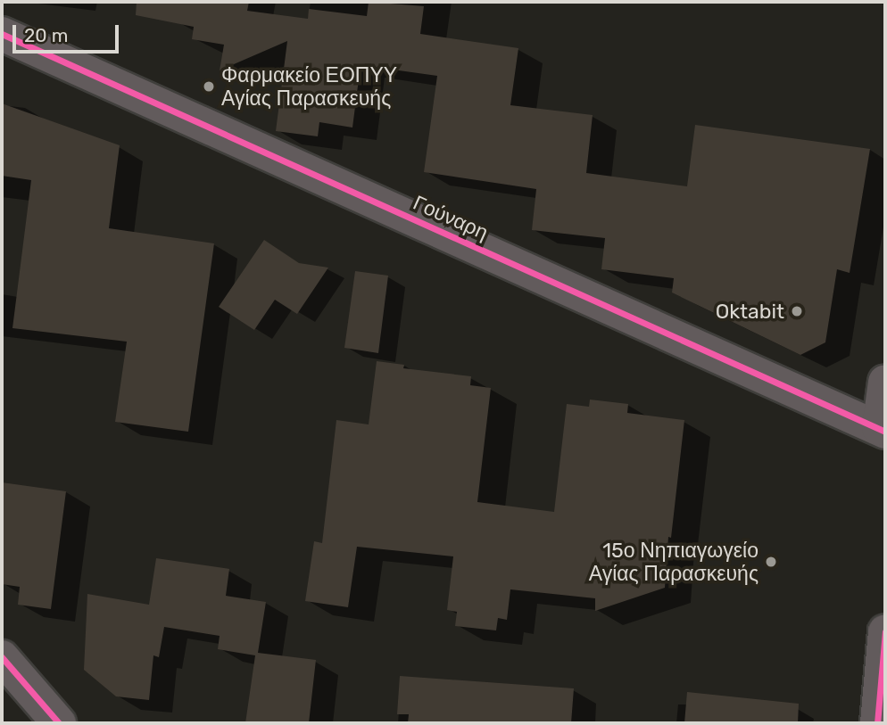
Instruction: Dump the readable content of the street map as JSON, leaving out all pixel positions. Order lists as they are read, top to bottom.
{
  "streets": {
    "street": ["Γούναρη"]
  },
  "places": ["Φαρμακείο ΕΟΠΥΥ Αγίας Παρασκευής", "Oktabit", "15ο Νηπιαγωγείο Αγίας Παρασκευής"],
  "scale_bar": "20 m"
}
